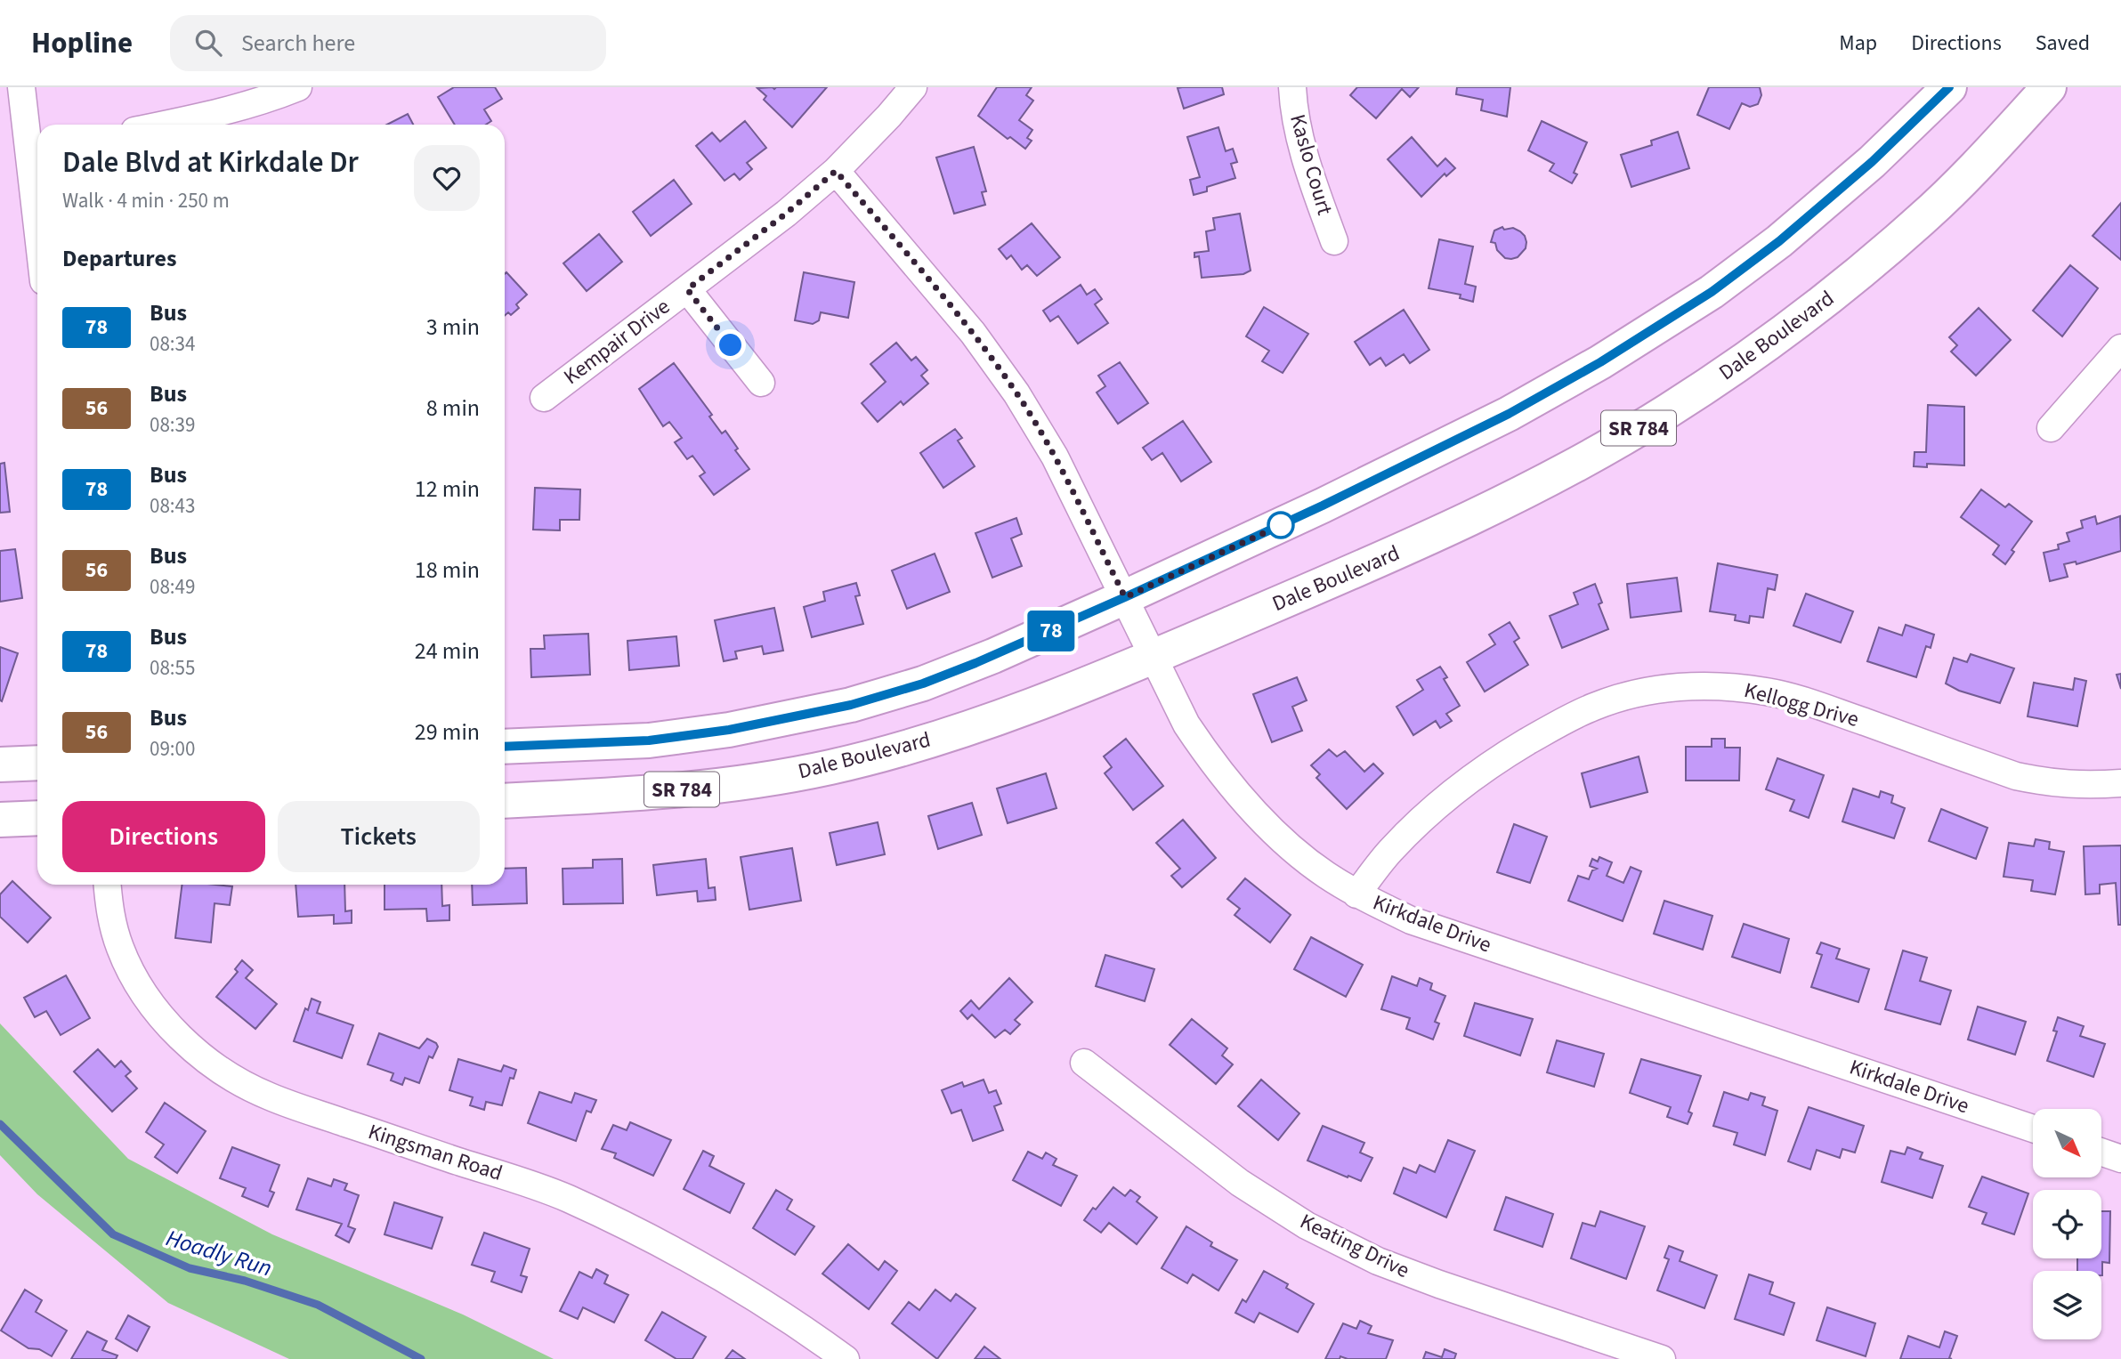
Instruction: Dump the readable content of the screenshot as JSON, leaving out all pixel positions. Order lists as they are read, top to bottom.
{
  "streets": {
    "main road": ["Dale Boulevard", "SR 784"],
    "street": [
      "Kaslo Court",
      "Kempair Drive",
      "Kellogg Drive",
      "Kirkdale Drive",
      "Kingsman Road",
      "Keating Drive"
    ]
  },
  "crossings": [
    ["Dale Boulevard", "Kirkdale Drive"],
    ["Kempair Drive", "Kirkdale Drive"],
    ["SR 784", "Kirkdale Drive"],
    ["Kellogg Drive", "Kirkdale Drive"]
  ],
  "water": ["Hoadly Run"],
  "lines": ["bus line 78"],
  "north": "bottom right",
  "page": {
    "header": "Hopline",
    "search": "Search here",
    "nav": ["Map", "Directions", "Saved"],
    "on_map": "78",
    "heading": [
      ["Dale Blvd at Kirkdale Dr", "Walk · 4 min · 250 m"],
      "Departures"
    ],
    "list": [
      {
        "mark": "78",
        "name": "Bus",
        "note": "08:34",
        "value": "3 min"
      },
      {
        "mark": "56",
        "name": "Bus",
        "note": "08:39",
        "value": "8 min"
      },
      {
        "mark": "78",
        "name": "Bus",
        "note": "08:43",
        "value": "12 min"
      },
      {
        "mark": "56",
        "name": "Bus",
        "note": "08:49",
        "value": "18 min"
      },
      {
        "mark": "78",
        "name": "Bus",
        "note": "08:55",
        "value": "24 min"
      },
      {
        "mark": "56",
        "name": "Bus",
        "note": "09:00",
        "value": "29 min"
      }
    ],
    "buttons": ["Directions", "Tickets"]
  }
}
